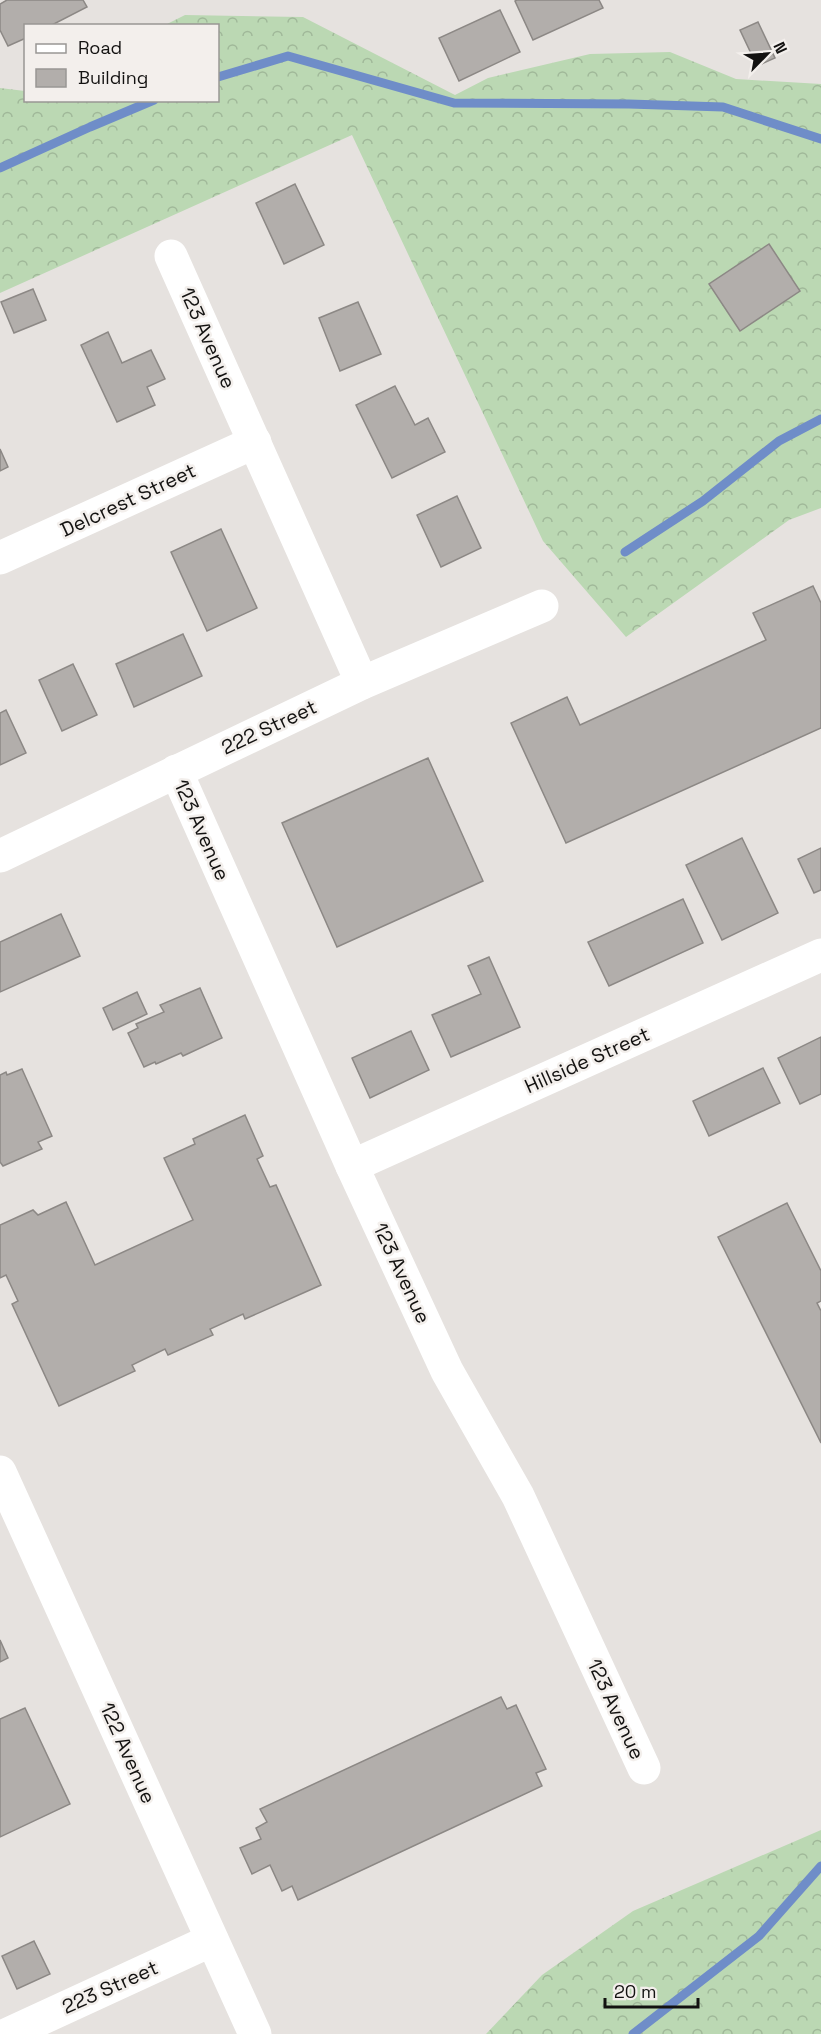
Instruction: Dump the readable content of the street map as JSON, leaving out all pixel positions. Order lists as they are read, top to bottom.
{
  "streets": {
    "street": [
      "123 Avenue",
      "Delcrest Street",
      "222 Street",
      "Hillside Street",
      "122 Avenue",
      "223 Street"
    ]
  },
  "crossings": [
    ["123 Avenue", "Delcrest Street"],
    ["123 Avenue", "222 Street"],
    ["123 Avenue", "Hillside Street"],
    ["122 Avenue", "223 Street"]
  ],
  "legend": ["Road", "Building"],
  "scale_bar": "20 m",
  "north": "top right"
}
